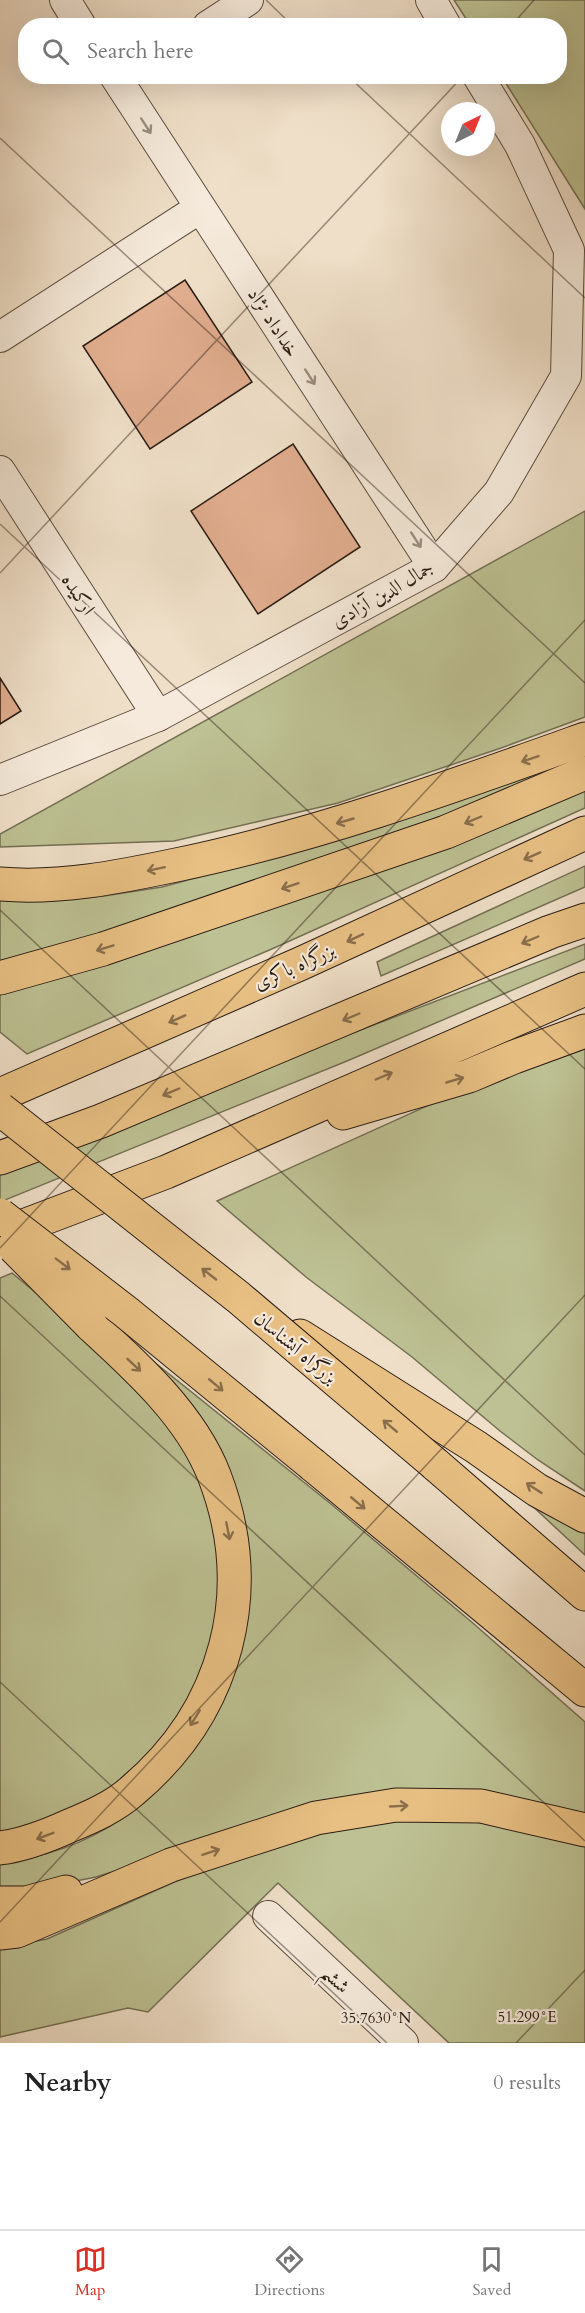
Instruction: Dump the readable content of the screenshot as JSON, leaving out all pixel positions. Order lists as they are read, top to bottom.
{
  "streets": {
    "highway": ["بزرگراه باکری", "بزرگراه آبشناسان"],
    "street": [
      "خداداد نژاد",
      "ارکیده",
      "جمال الدین آزادی",
      "ششم"
    ]
  },
  "crossings": [
    ["خداداد نژاد", "جمال الدین آزادی"],
    ["ارکیده", "جمال الدین آزادی"]
  ],
  "one_way": ["خداداد نژاد"],
  "north": "top right",
  "page": {
    "search": "Search here",
    "heading": ["Nearby", "0 results"],
    "nav": ["Map", "Directions", "Saved"]
  },
  "coordinates": ["51.299°E", "35.7630°N"]
}
